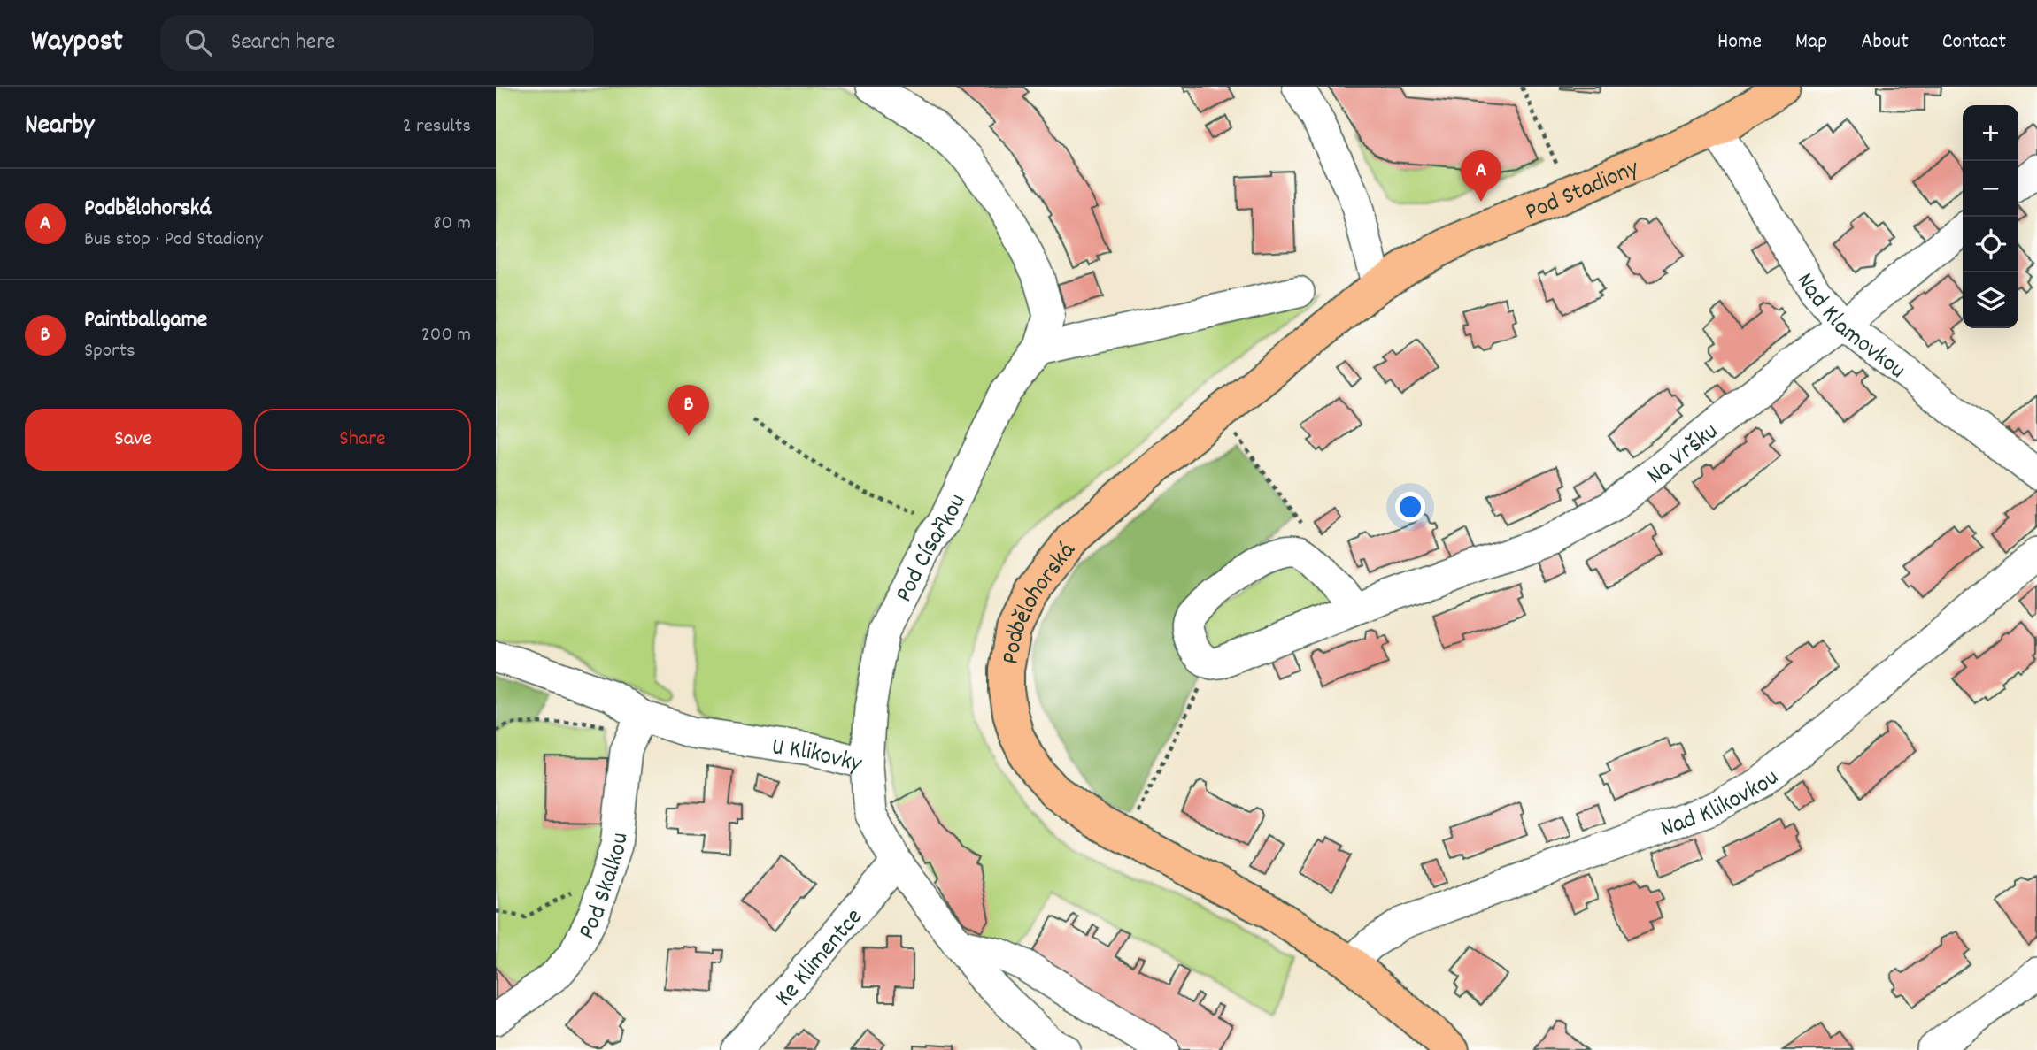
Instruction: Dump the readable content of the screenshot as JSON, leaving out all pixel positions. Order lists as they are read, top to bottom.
{
  "streets": {
    "main road": ["Pod Stadiony", "Podbělohorská"],
    "street": [
      "Nad Klamovkou",
      "Na Vršku",
      "Pod Císařkou",
      "U Klikovky",
      "Nad Klikovkou",
      "Pod Skalkou",
      "Ke Klimentce"
    ]
  },
  "crossings": [
    ["Pod Stadiony", "Nad Klamovkou"],
    ["Pod Stadiony", "Podbělohorská"],
    ["Nad Klamovkou", "Na Vršku"],
    ["Pod Císařkou", "U Klikovky"],
    ["Podbělohorská", "Nad Klikovkou"],
    ["U Klikovky", "Pod Skalkou"],
    ["U Klikovky", "Ke Klimentce"]
  ],
  "page": {
    "header": "Waypost",
    "search": "Search here",
    "nav": [
      "Home",
      "Map",
      "About",
      "Contact"
    ],
    "heading": ["Nearby", "2 results"],
    "map_buttons": ["+", "−"],
    "pins": ["A", "B"],
    "list": [
      {
        "mark": "A",
        "name": "Podbělohorská",
        "note": "Bus stop · Pod Stadiony",
        "value": "80 m"
      },
      {
        "mark": "B",
        "name": "Paintballgame",
        "note": "Sports",
        "value": "200 m"
      }
    ],
    "buttons": ["Save", "Share"]
  }
}
